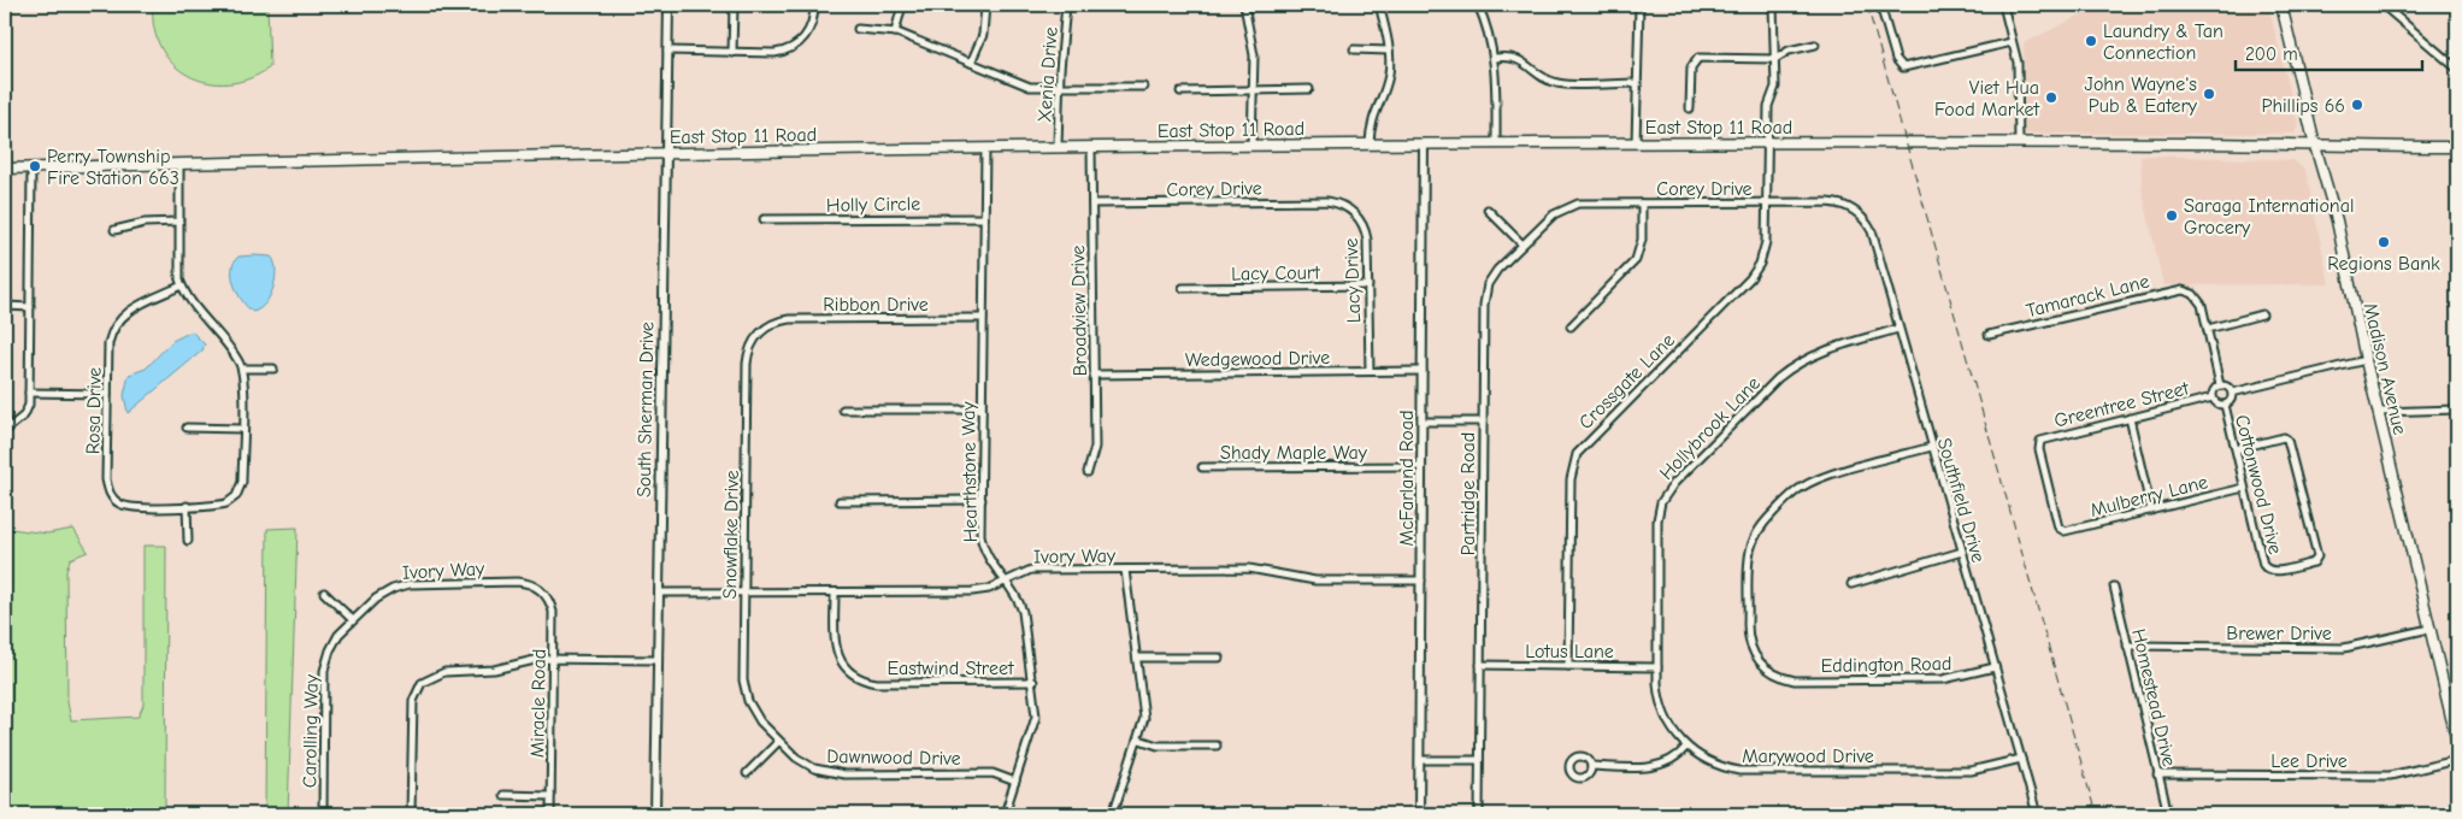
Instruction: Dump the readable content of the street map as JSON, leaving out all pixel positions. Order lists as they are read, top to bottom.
{
  "streets": {
    "main road": ["East Stop 11 Road", "Madison Avenue"],
    "street": [
      "Xenia Drive",
      "Corey Drive",
      "Holly Circle",
      "Lacy Court",
      "Lacy Drive",
      "Tamarack Lane",
      "Ribbon Drive",
      "Broadview Drive",
      "Wedgewood Drive",
      "Crossgate Lane",
      "Greentree Street",
      "South Sherman Drive",
      "Rosa Drive",
      "Hollybrook Lane",
      "Shady Maple Way",
      "Hearthstone Way",
      "McFarland Road",
      "Cottonwood Drive",
      "Partridge Road",
      "Mulberry Lane",
      "Southfield Drive",
      "Snowflake Drive",
      "Ivory Way",
      "Brewer Drive",
      "Lotus Lane",
      "Eddington Road",
      "Eastwind Street",
      "Homestead Drive",
      "Miracle Road",
      "Carolling Way",
      "Marywood Drive",
      "Dawnwood Drive",
      "Lee Drive"
    ]
  },
  "crossings": [
    ["Xenia Drive", "East Stop 11 Road"],
    ["East Stop 11 Road", "Broadview Drive"],
    ["East Stop 11 Road", "Madison Avenue"],
    ["East Stop 11 Road", "Crossgate Lane"],
    ["East Stop 11 Road", "South Sherman Drive"],
    ["East Stop 11 Road", "Hearthstone Way"],
    ["East Stop 11 Road", "McFarland Road"],
    ["Corey Drive", "Lacy Drive"],
    ["Corey Drive", "Broadview Drive"],
    ["Corey Drive", "Crossgate Lane"],
    ["Corey Drive", "Partridge Road"],
    ["Corey Drive", "Southfield Drive"],
    ["Holly Circle", "Hearthstone Way"],
    ["Lacy Court", "Lacy Drive"],
    ["Lacy Drive", "Wedgewood Drive"],
    ["Ribbon Drive", "Hearthstone Way"],
    ["Ribbon Drive", "Snowflake Drive"],
    ["Broadview Drive", "Wedgewood Drive"],
    ["Wedgewood Drive", "McFarland Road"],
    ["Madison Avenue", "Brewer Drive"],
    ["Crossgate Lane", "Lotus Lane"],
    ["Greentree Street", "Cottonwood Drive"],
    ["Greentree Street", "Mulberry Lane"],
    ["South Sherman Drive", "Ivory Way"],
    ["Hollybrook Lane", "Southfield Drive"],
    ["Hollybrook Lane", "Lotus Lane"],
    ["Hollybrook Lane", "Marywood Drive"],
    ["Shady Maple Way", "McFarland Road"],
    ["Hearthstone Way", "Ivory Way"],
    ["Hearthstone Way", "Eastwind Street"],
    ["Hearthstone Way", "Dawnwood Drive"],
    ["McFarland Road", "Ivory Way"],
    ["Cottonwood Drive", "Mulberry Lane"],
    ["Partridge Road", "Lotus Lane"],
    ["Southfield Drive", "Eddington Road"],
    ["Southfield Drive", "Marywood Drive"],
    ["Snowflake Drive", "Ivory Way"],
    ["Snowflake Drive", "Dawnwood Drive"],
    ["Ivory Way", "Eastwind Street"],
    ["Ivory Way", "Miracle Road"],
    ["Ivory Way", "Carolling Way"],
    ["Brewer Drive", "Homestead Drive"],
    ["Lotus Lane", "Marywood Drive"],
    ["Homestead Drive", "Lee Drive"]
  ],
  "places": [
    "Laundry & Tan Connection",
    "John Wayne's Pub & Eatery",
    "Viet Hua Food Market",
    "Phillips 66",
    "Perry Township Fire Station 663",
    "Saraga International Grocery",
    "Regions Bank"
  ],
  "scale_bar": "200 m"
}
